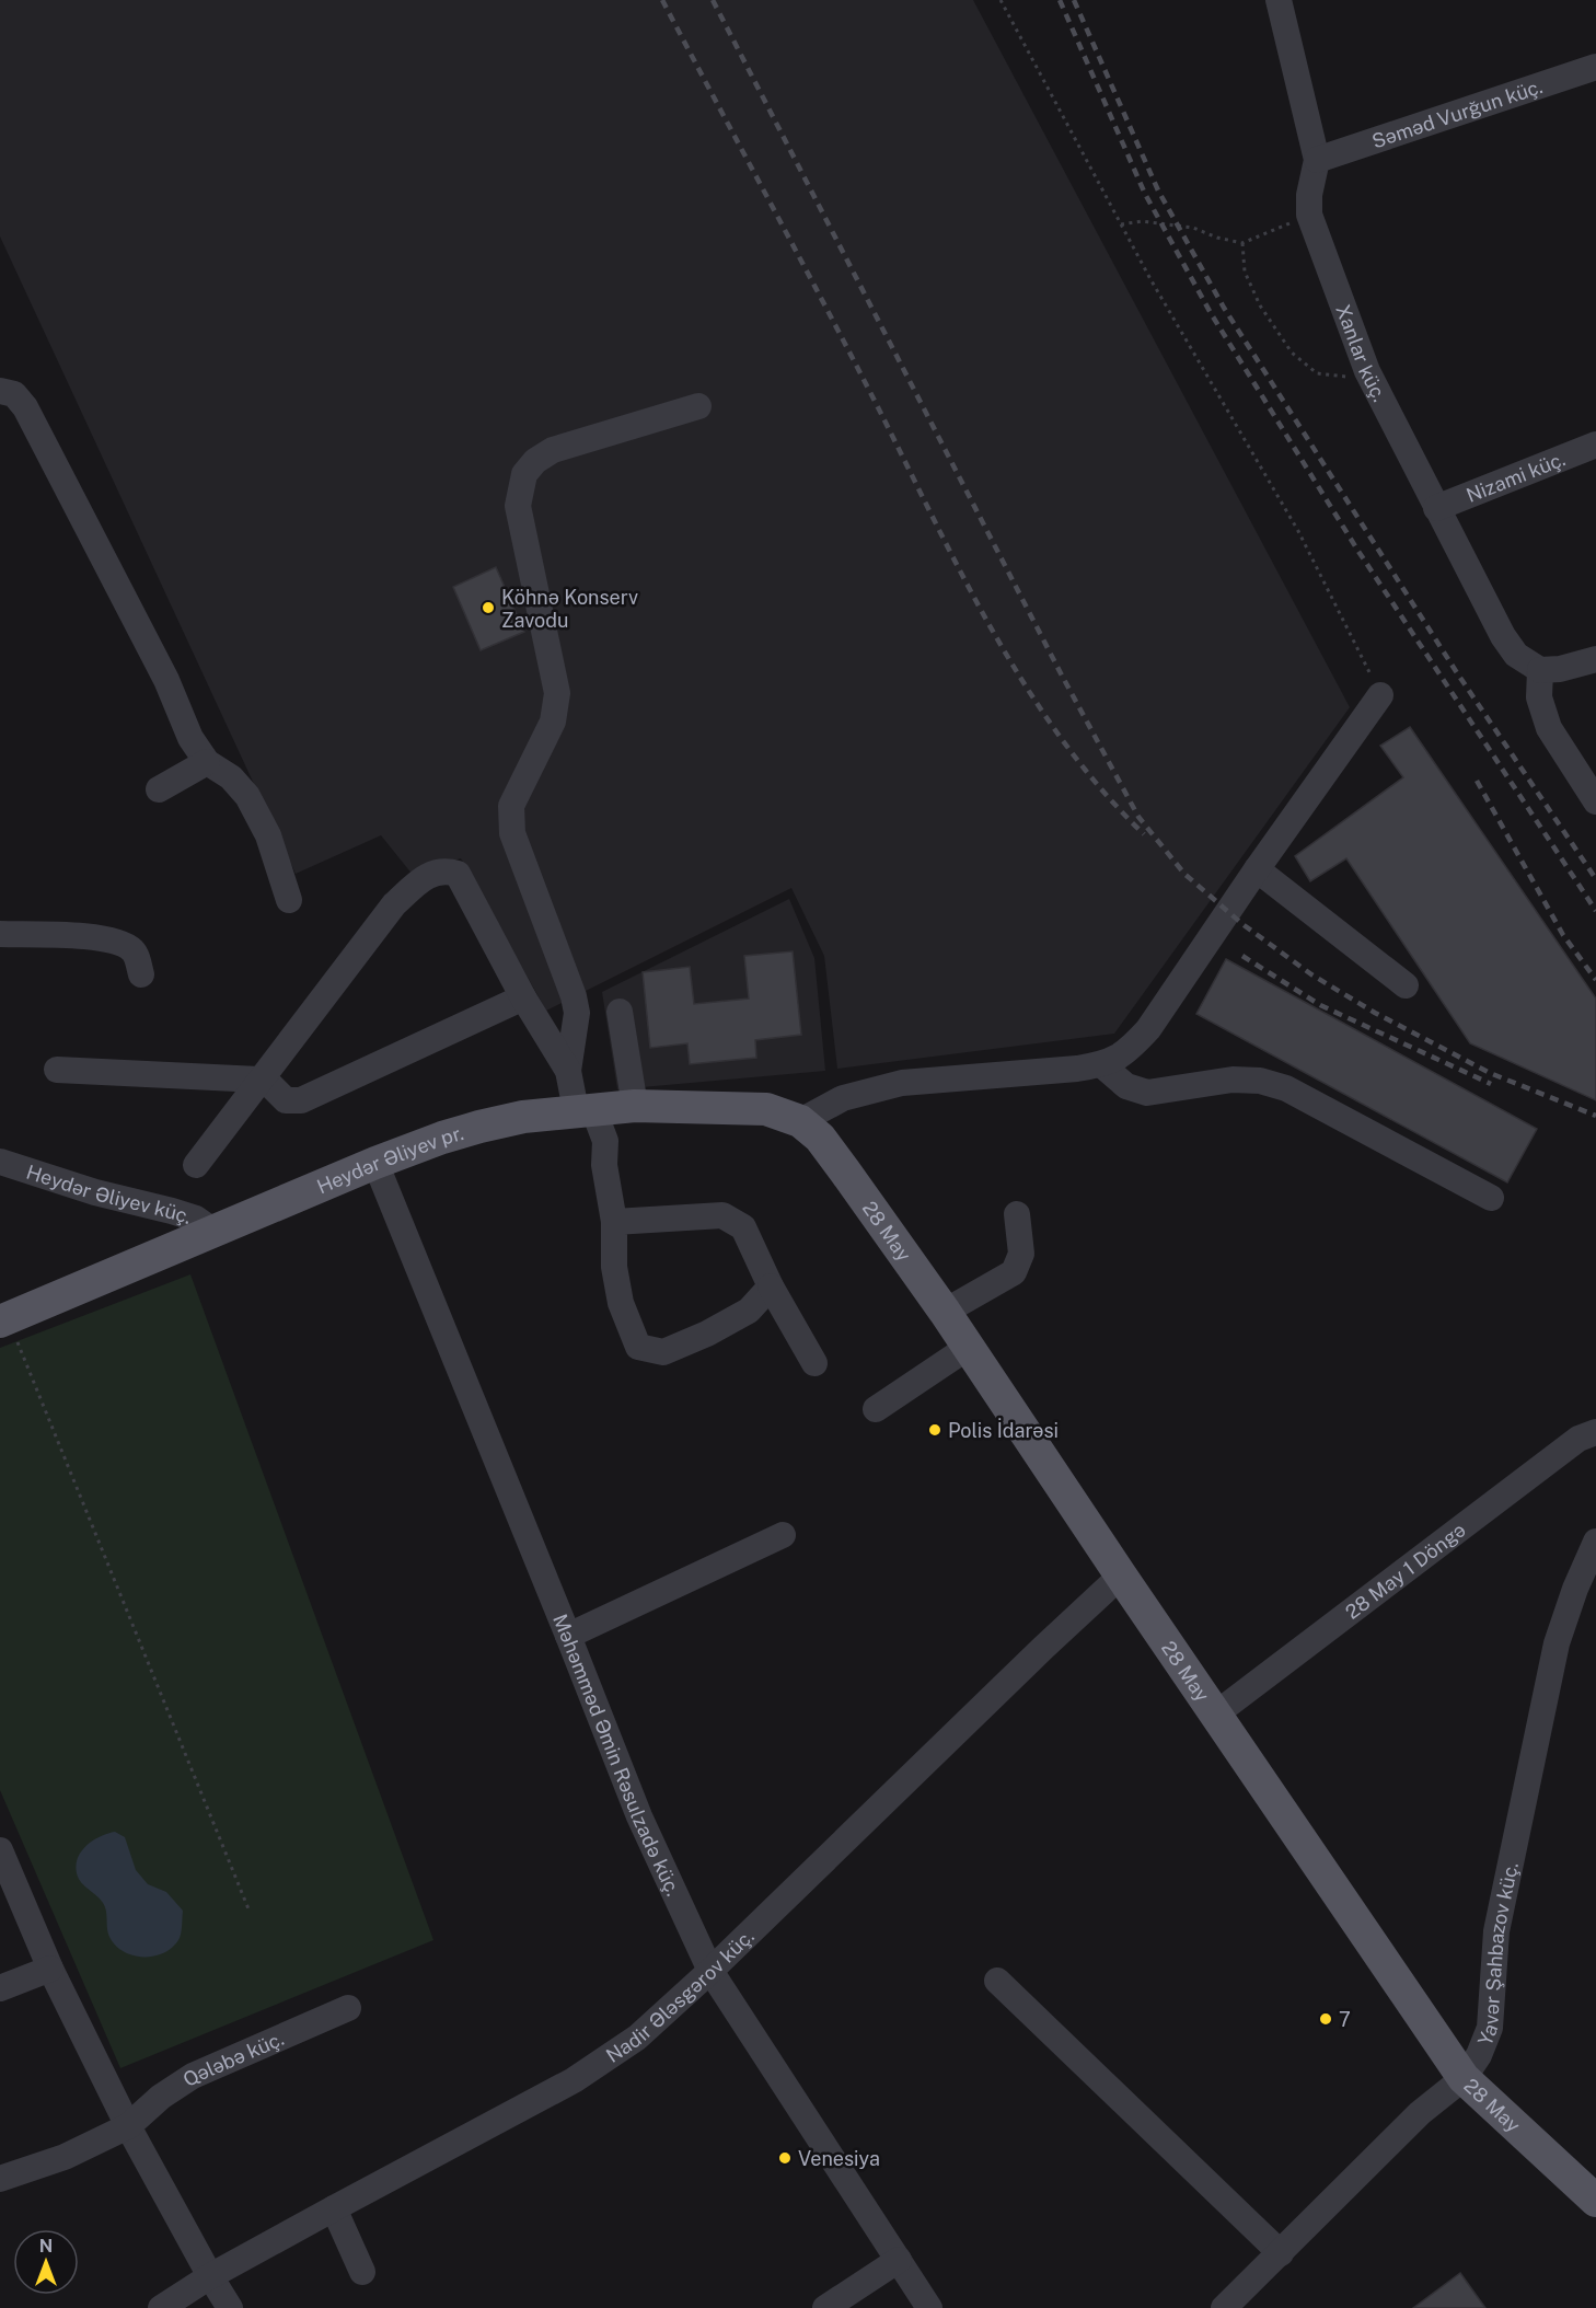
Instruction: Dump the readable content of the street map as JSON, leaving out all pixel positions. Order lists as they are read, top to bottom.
{
  "streets": {
    "main road": ["Heydər Əliyev pr.", "28 May"],
    "street": [
      "Səməd Vurğun küç.",
      "Xanlar küç.",
      "Nizami küç.",
      "Heydər Əliyev küç.",
      "28 May 1 Döngə",
      "Məhəmməd Əmin Rəsulzadə küç.",
      "Yavər Şahbazov küç.",
      "Nadir Ələsgərov küç.",
      "Qələbə küç."
    ]
  },
  "crossings": [
    ["Səməd Vurğun küç.", "Xanlar küç."],
    ["Xanlar küç.", "Nizami küç."],
    ["Heydər Əliyev pr.", "Heydər Əliyev küç."],
    ["Heydər Əliyev pr.", "28 May"],
    ["Heydər Əliyev pr.", "Məhəmməd Əmin Rəsulzadə küç."],
    ["28 May", "28 May 1 Döngə"],
    ["28 May", "Yavər Şahbazov küç."],
    ["28 May", "Nadir Ələsgərov küç."],
    ["Məhəmməd Əmin Rəsulzadə küç.", "Nadir Ələsgərov küç."]
  ],
  "places": [
    "Köhnə Konserv Zavodu",
    "Polis İdarəsi",
    "7",
    "Venesiya"
  ],
  "north": "top"
}
